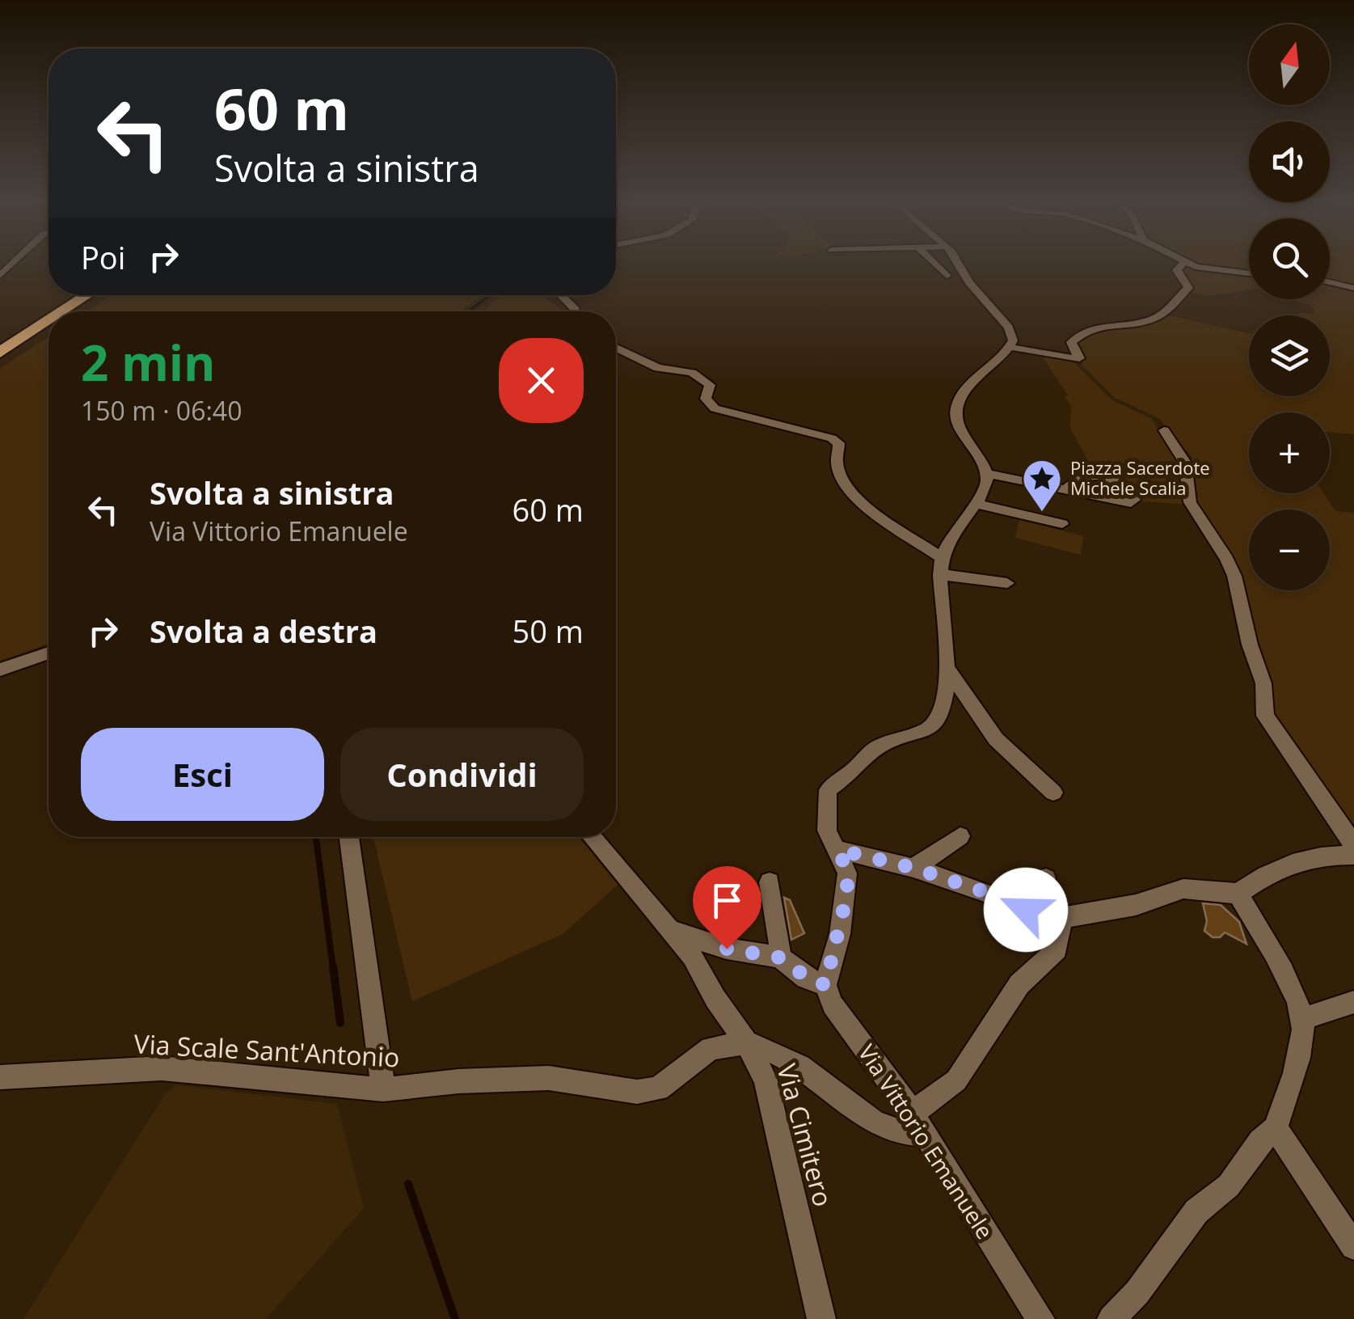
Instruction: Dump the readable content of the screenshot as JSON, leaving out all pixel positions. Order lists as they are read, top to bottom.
{
  "streets": {
    "street": ["Via Scale Sant'Antonio", "Via Cimitero", "Via Vittorio Emanuele"]
  },
  "crossings": [
    ["Via Scale Sant'Antonio", "Via Cimitero"]
  ],
  "places": {
    "place": ["Piazza Sacerdote Michele Scalia"]
  },
  "north": "top",
  "page": {
    "map_buttons": ["+", "−"],
    "turn": ["60 m", "Svolta a sinistra"],
    "then": "Poi",
    "heading": ["2 min", "150 m · 06:40"],
    "list": [
      {
        "name": "Svolta a sinistra",
        "note": "Via Vittorio Emanuele",
        "value": "60 m"
      },
      {
        "name": "Svolta a destra",
        "value": "50 m"
      }
    ],
    "buttons": ["Esci", "Condividi"]
  }
}
